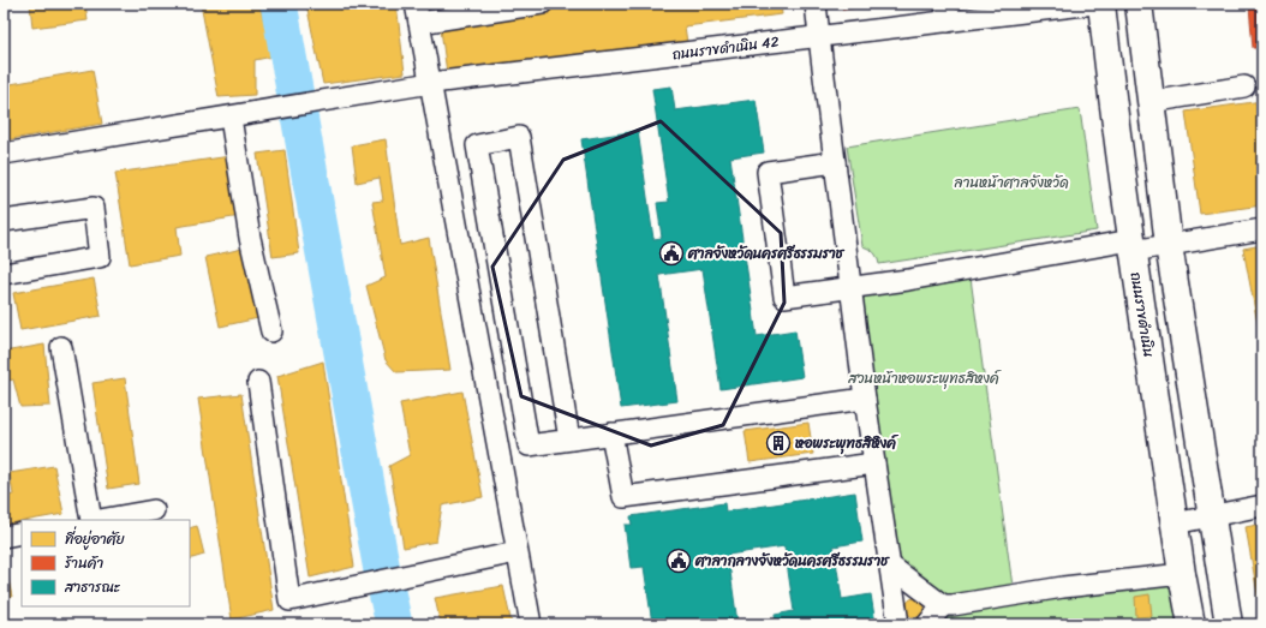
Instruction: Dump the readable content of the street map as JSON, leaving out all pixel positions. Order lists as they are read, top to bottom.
{
  "streets": {
    "main road": ["ถนนราขดำเนิน"],
    "street": ["ถนนราขดำเนิน 42"]
  },
  "parks": ["ลานหน้าศาลจังหวัด", "สวนหน้าหอพระพุทธสิหงค์"],
  "places": {
    "public building": ["ศาลจังหวัดนครศรีธรรมราช", "ศาลากลางจังหวัดนครศรีธรรมราช"],
    "building": ["หอพระพุทธสิหิงค์"]
  },
  "legend": ["ที่อยู่อาศัย", "ร้านค้า", "สาธารณะ"]
}
